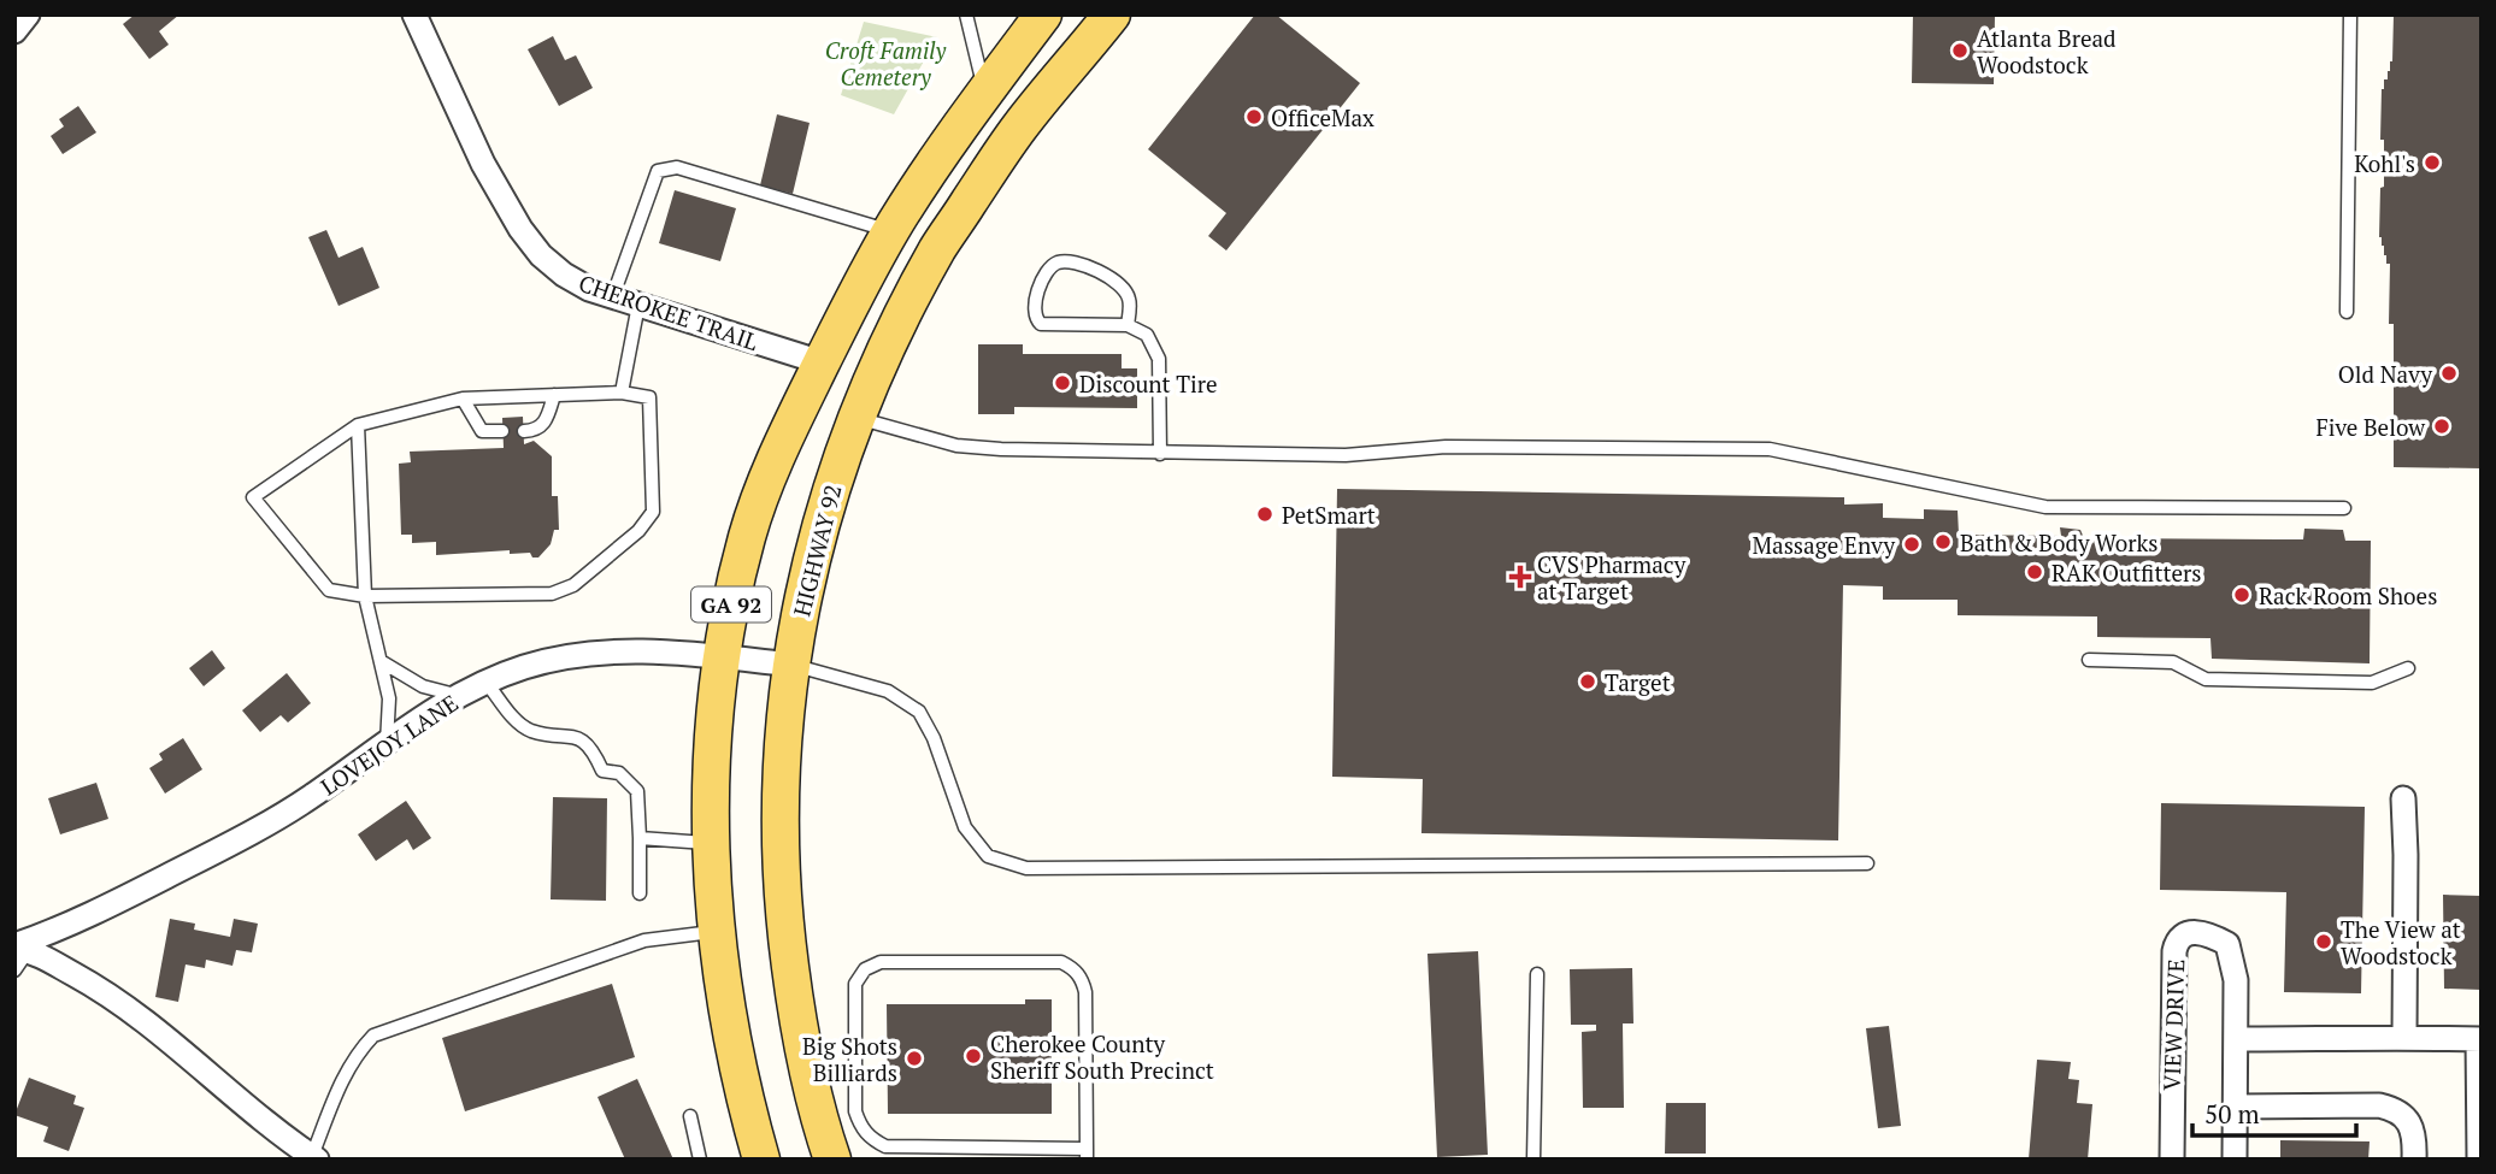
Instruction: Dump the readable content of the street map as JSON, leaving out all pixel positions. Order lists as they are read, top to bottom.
{
  "streets": {
    "main road": ["HIGHWAY 92", "GA 92"],
    "street": ["CHEROKEE TRAIL", "LOVEJOY LANE", "VIEW DRIVE"]
  },
  "crossings": [
    ["CHEROKEE TRAIL", "GA 92"],
    ["HIGHWAY 92", "LOVEJOY LANE"],
    ["GA 92", "LOVEJOY LANE"]
  ],
  "parks": ["Croft Family Cemetery"],
  "places": {
    "other": [
      "Atlanta Bread Woodstock",
      "OfficeMax",
      "Kohl's",
      "Old Navy",
      "Discount Tire",
      "Five Below",
      "PetSmart",
      "Bath & Body Works",
      "Massage Envy",
      "RAK Outfitters",
      "Rack Room Shoes",
      "Target",
      "The View at Woodstock",
      "Cherokee County Sheriff South Precinct",
      "Big Shots Billiards"
    ],
    "health": ["CVS Pharmacy at Target"]
  },
  "scale_bar": "50 m"
}
